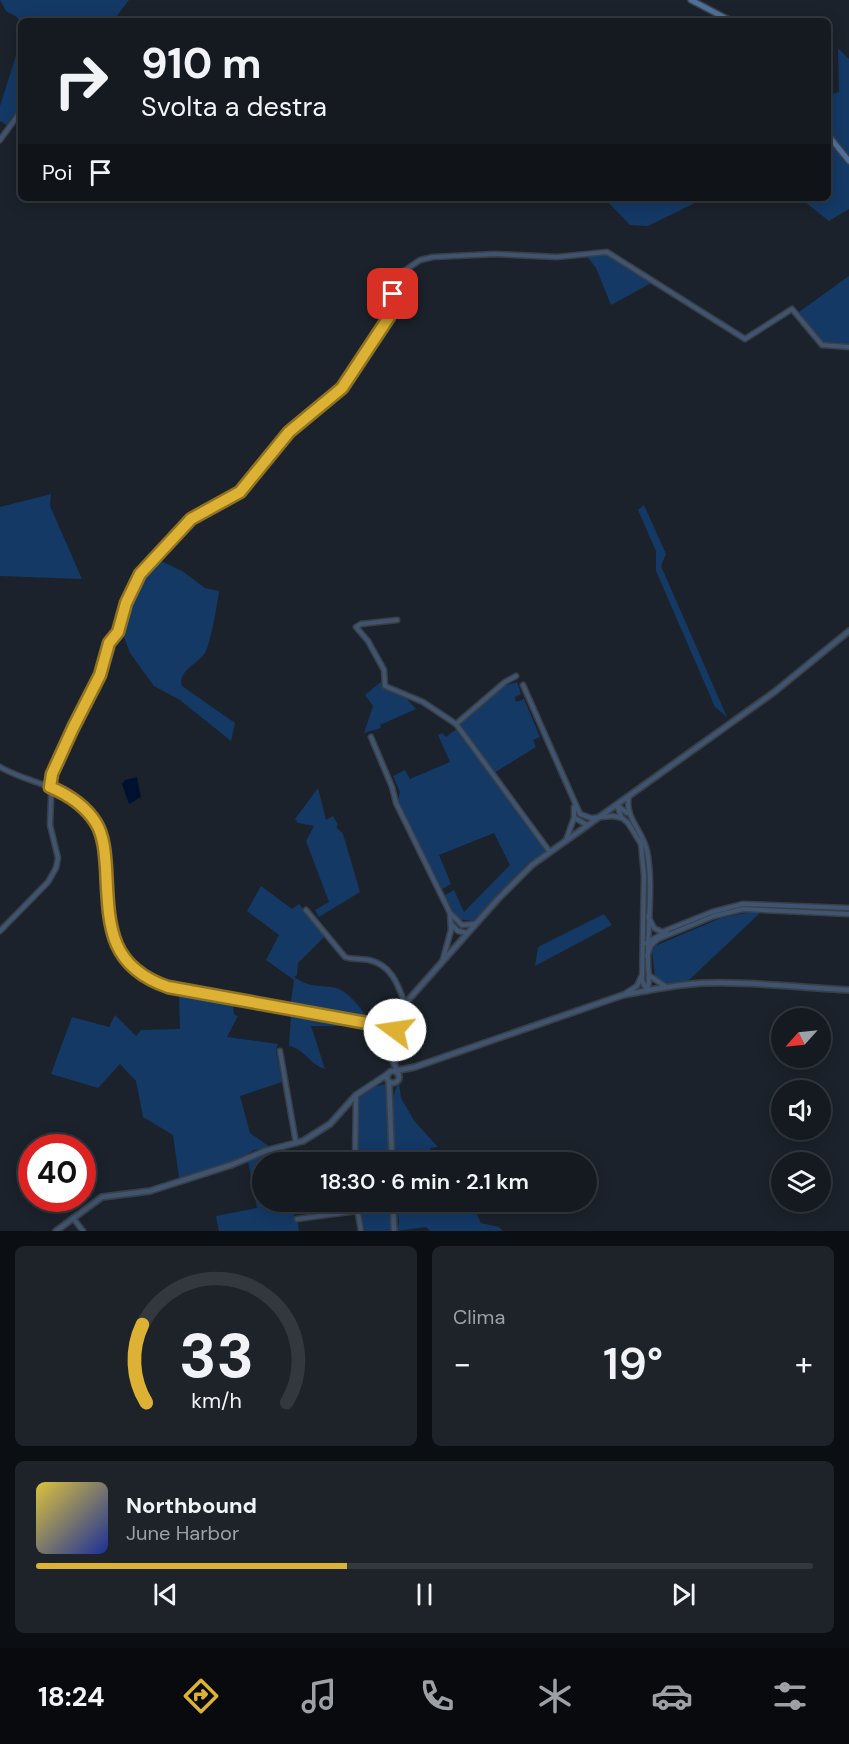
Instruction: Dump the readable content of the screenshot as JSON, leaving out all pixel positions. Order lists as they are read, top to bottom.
{
  "north": "bottom left",
  "page": {
    "turn": ["910 m", "Svolta a destra"],
    "then": "Poi",
    "limit": "40",
    "trip": "18:30 · 6 min · 2.1 km",
    "tile": "Clima",
    "heat": ["−", "19°", "+"],
    "song": ["Northbound", "June Harbor"],
    "tabs": "18:24",
    "gauge": ["33", "km/h"]
  }
}
